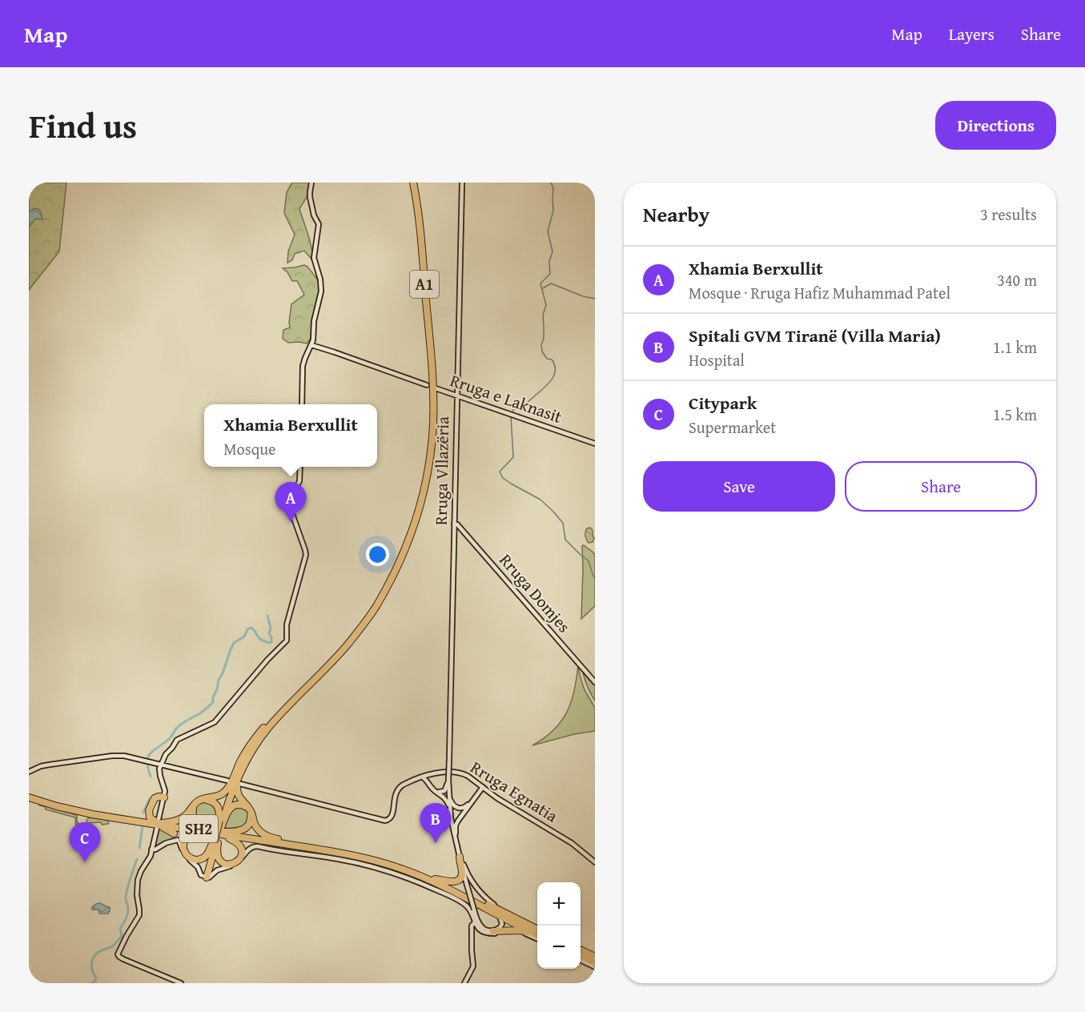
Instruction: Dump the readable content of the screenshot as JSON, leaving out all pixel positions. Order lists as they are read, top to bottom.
{
  "streets": {
    "highway": ["A1", "SH2"],
    "main road": [
      "Rruga e Laknasit",
      "Rruga Vllazëria",
      "Rruga Domjes",
      "Rruga Egnatia"
    ]
  },
  "crossings": [
    ["A1", "SH2"],
    ["Rruga e Laknasit", "Rruga Vllazëria"],
    ["Rruga Vllazëria", "Rruga Domjes"]
  ],
  "page": {
    "header": "Map",
    "nav": ["Map", "Layers", "Share"],
    "title": "Find us",
    "buttons": [
      "Directions",
      ["Save", "Share"]
    ],
    "heading": ["Nearby", "3 results"],
    "list": [
      {
        "mark": "A",
        "name": "Xhamia Berxullit",
        "note": "Mosque · Rruga Hafiz Muhammad Patel",
        "value": "340 m"
      },
      {
        "mark": "B",
        "name": "Spitali GVM Tiranë (Villa Maria)",
        "note": "Hospital",
        "value": "1.1 km"
      },
      {
        "mark": "C",
        "name": "Citypark",
        "note": "Supermarket",
        "value": "1.5 km"
      }
    ],
    "popup": ["Xhamia Berxullit", "Mosque"],
    "pins": ["A", "B", "C"],
    "map_buttons": ["+", "−"]
  }
}
